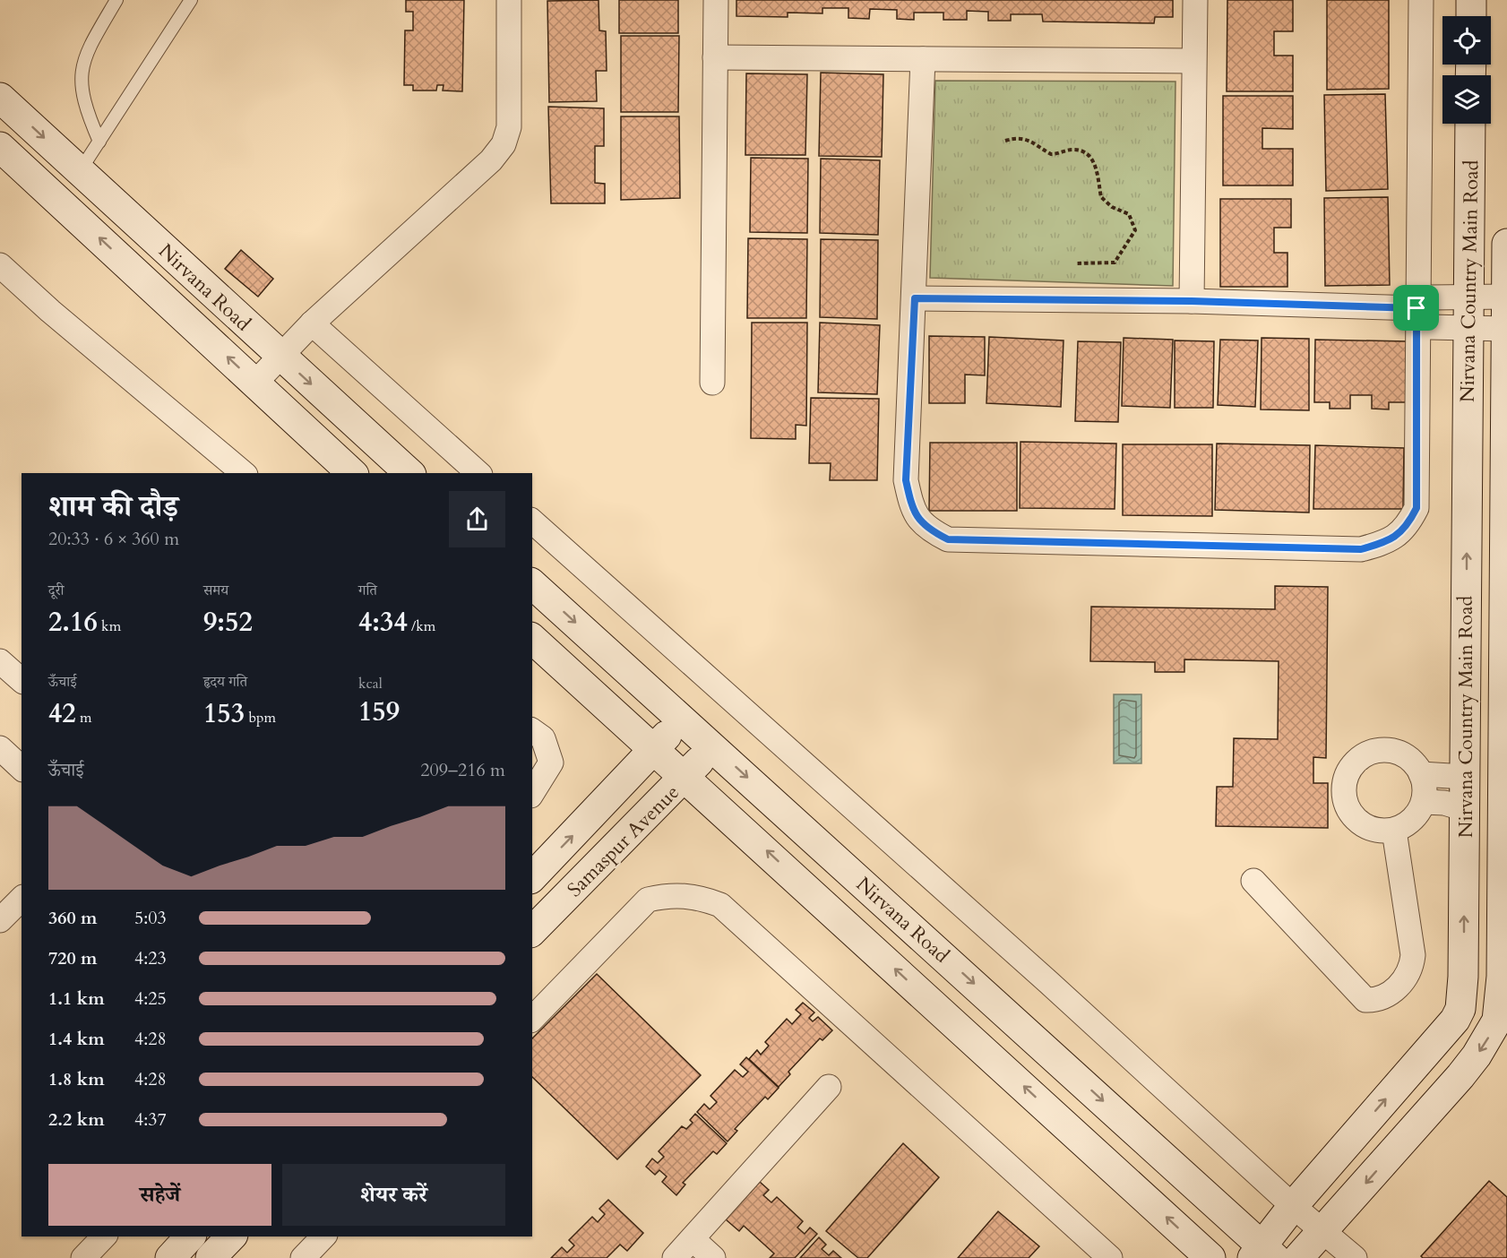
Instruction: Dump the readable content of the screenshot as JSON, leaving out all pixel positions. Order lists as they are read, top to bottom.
{
  "streets": {
    "main road": ["Nirvana Country Main Road", "Nirvana Road", "Samaspur Avenue"]
  },
  "crossings": [
    ["Nirvana Country Main Road", "Nirvana Road"],
    ["Nirvana Road", "Samaspur Avenue"]
  ],
  "page": {
    "heading": ["शाम की दौड़", "20:33 · 6 × 360 m"],
    "stats": [
      ["दूरी", "2.16 km"],
      ["समय", "9:52"],
      ["गति", "4:34 /km"],
      ["ऊँचाई", "42 m"],
      ["हृदय गति", "153 bpm"],
      ["kcal", "159"]
    ],
    "chart": ["ऊँचाई", "209–216 m"],
    "list": [
      {
        "name": "360 m",
        "note": "5:03"
      },
      {
        "name": "720 m",
        "note": "4:23"
      },
      {
        "name": "1.1 km",
        "note": "4:25"
      },
      {
        "name": "1.4 km",
        "note": "4:28"
      },
      {
        "name": "1.8 km",
        "note": "4:28"
      },
      {
        "name": "2.2 km",
        "note": "4:37"
      }
    ],
    "buttons": ["सहेजें", "शेयर करें"]
  }
}
